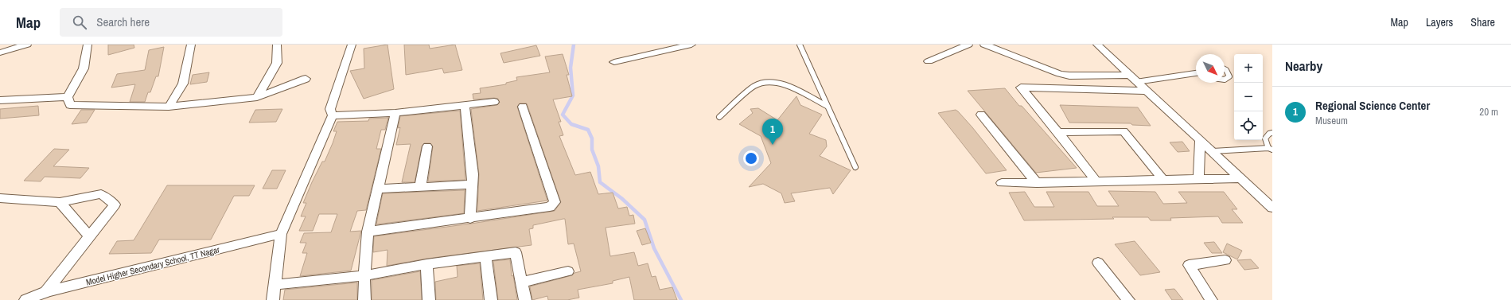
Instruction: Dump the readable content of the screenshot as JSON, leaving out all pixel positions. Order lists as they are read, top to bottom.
{
  "streets": {
    "street": ["Model Higher Secondary School, TT Nagar"]
  },
  "north": "bottom right",
  "page": {
    "header": "Map",
    "search": "Search here",
    "nav": ["Map", "Layers", "Share"],
    "heading": "Nearby",
    "map_buttons": ["+", "−"],
    "list": [
      {
        "mark": "1",
        "name": "Regional Science Center",
        "note": "Museum",
        "value": "20 m"
      }
    ],
    "pins": "1"
  }
}
